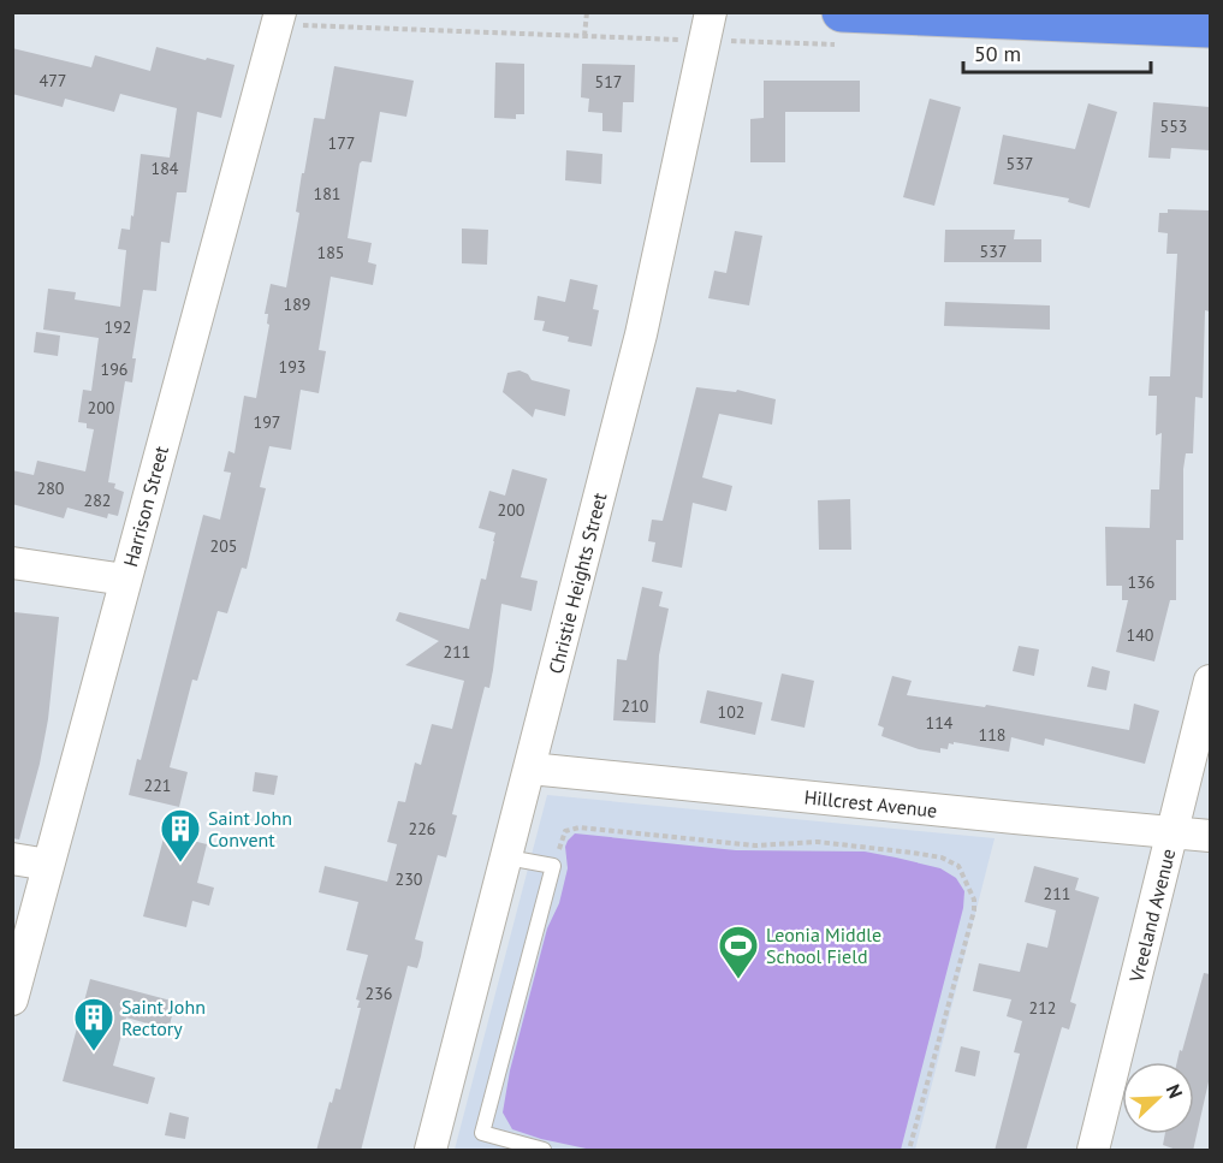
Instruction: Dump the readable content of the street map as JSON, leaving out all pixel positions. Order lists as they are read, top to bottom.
{
  "streets": {
    "street": [
      "Harrison Street",
      "Christie Heights Street",
      "Hillcrest Avenue",
      "Vreeland Avenue"
    ]
  },
  "crossings": [
    ["Christie Heights Street", "Hillcrest Avenue"],
    ["Hillcrest Avenue", "Vreeland Avenue"]
  ],
  "places": {
    "building": ["Saint John Convent", "Saint John Rectory"],
    "sports": ["Leonia Middle School Field"]
  },
  "house_numbers": [
    "477",
    "517",
    "553",
    "177",
    "537",
    "184",
    "181",
    "537",
    "185",
    "189",
    "192",
    "193",
    "196",
    "200",
    "197",
    "280",
    "282",
    "200",
    "205",
    "136",
    "140",
    "211",
    "210",
    "102",
    "114",
    "118",
    "221",
    "226",
    "230",
    "211",
    "236",
    "212"
  ],
  "scale_bar": "50 m",
  "north": "top right"
}
